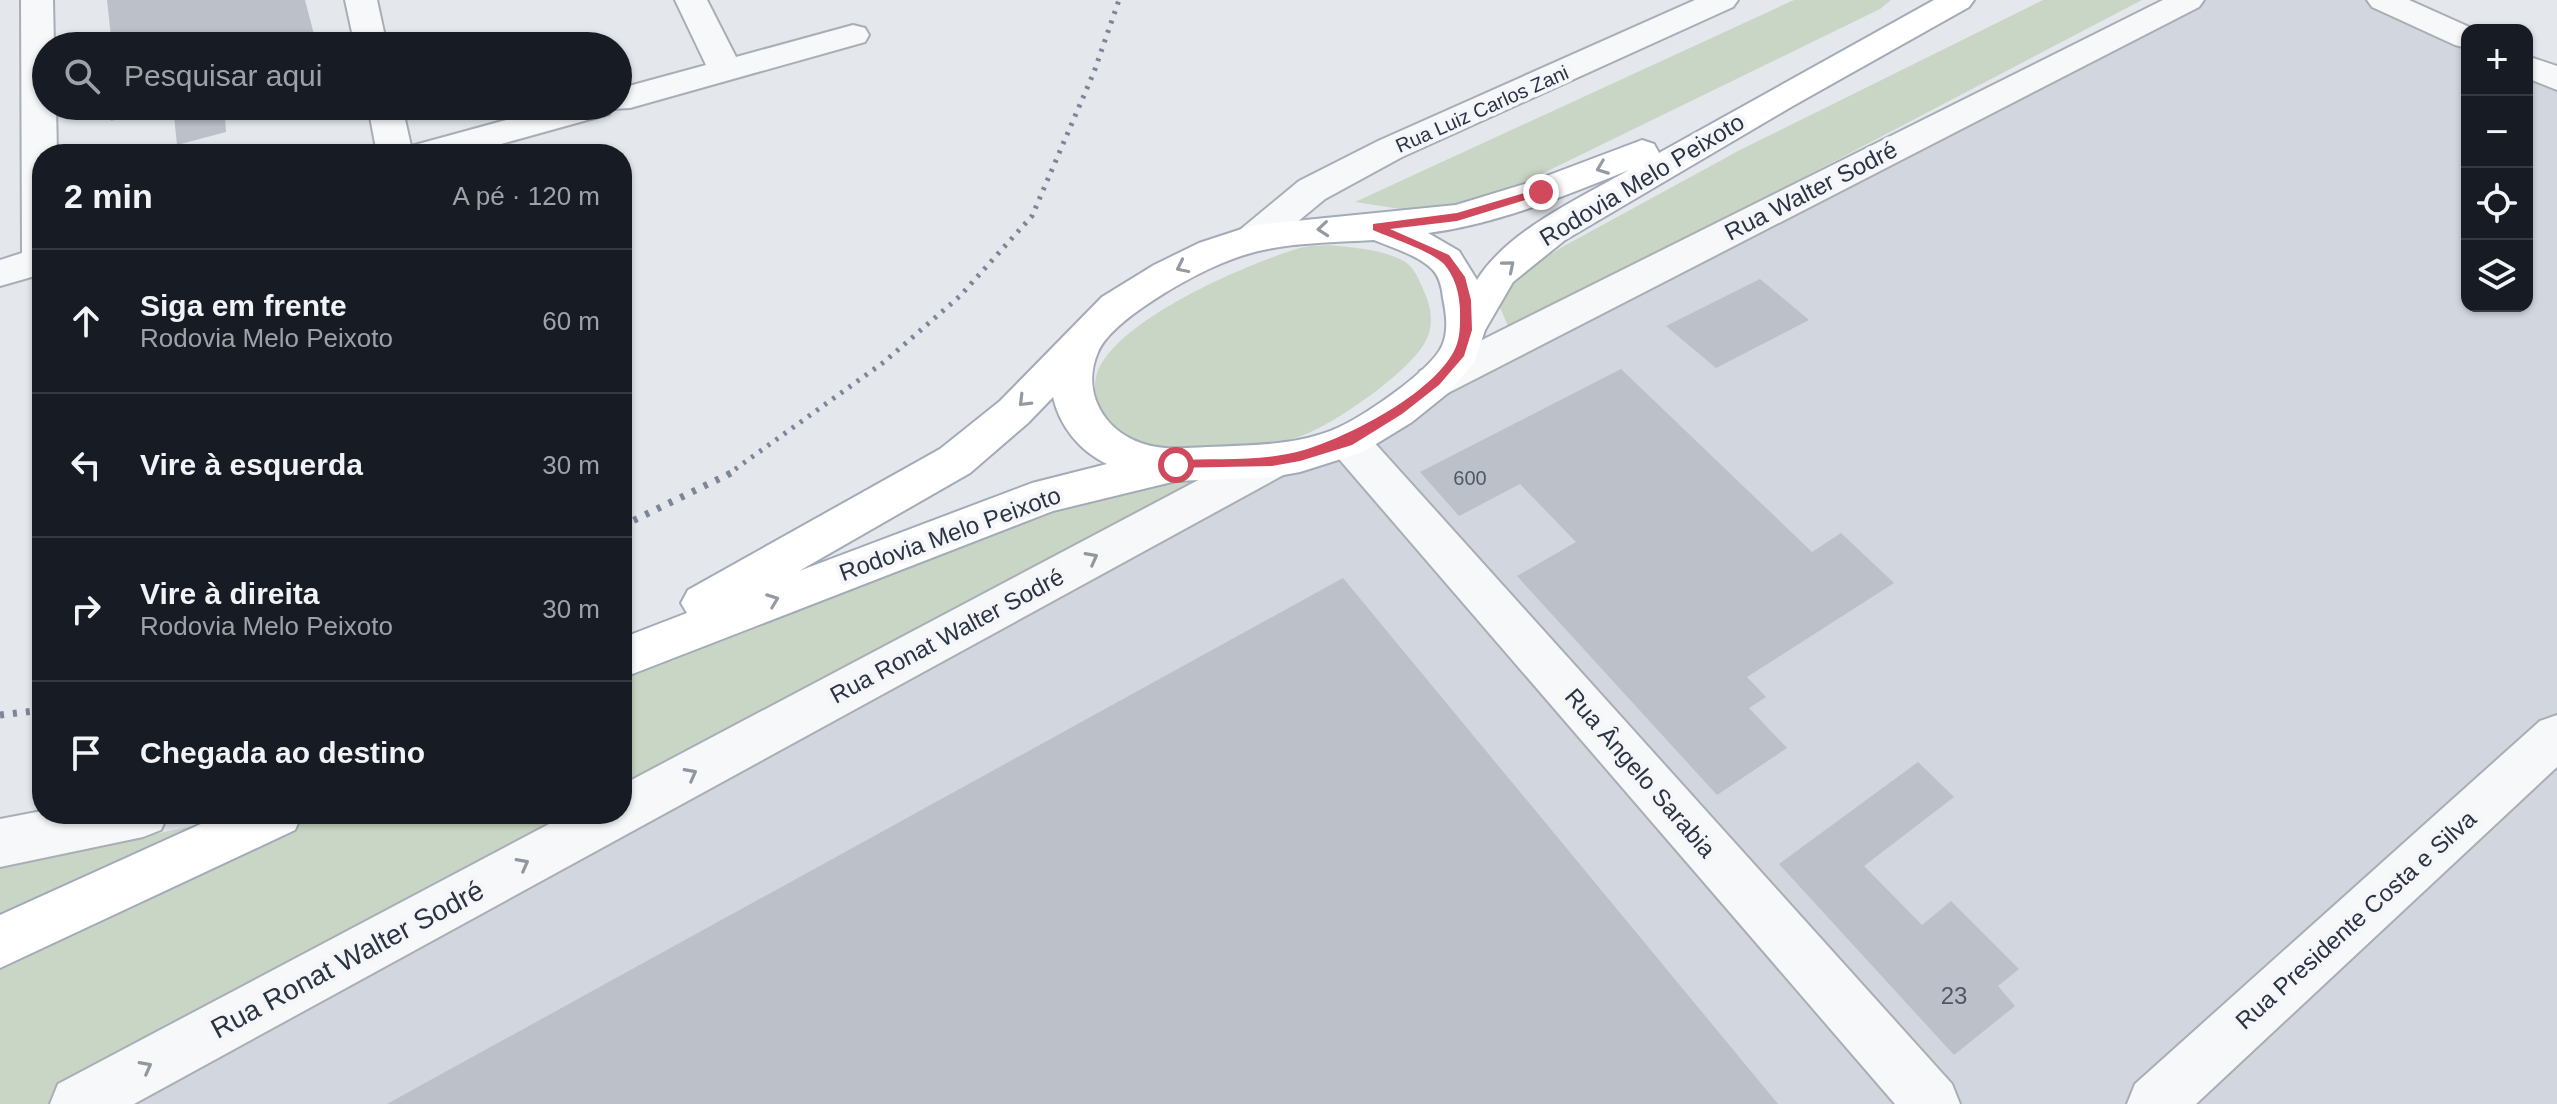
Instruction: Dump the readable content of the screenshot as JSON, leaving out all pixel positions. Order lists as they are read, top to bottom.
{
  "streets": {
    "main road": ["Rodovia Melo Peixoto"],
    "street": [
      "Rua Luiz Carlos Zani",
      "Rua Walter Sodré",
      "Rua Ronat Walter Sodré",
      "Rua Ângelo Sarabia",
      "Rua Presidente Costa e Silva"
    ]
  },
  "crossings": [
    ["Rua Luiz Carlos Zani", "Rodovia Melo Peixoto"],
    ["Rodovia Melo Peixoto", "Rua Walter Sodré"],
    ["Rodovia Melo Peixoto", "Rua Ronat Walter Sodré"],
    ["Rodovia Melo Peixoto", "Rua Ângelo Sarabia"]
  ],
  "one_way": ["Rua Ronat Walter Sodré"],
  "house_numbers": ["600", "23"],
  "page": {
    "map_buttons": ["+", "−"],
    "search": "Pesquisar aqui",
    "heading": ["2 min", "A pé · 120 m"],
    "list": [
      ["Siga em frente", "Rodovia Melo Peixoto", "60 m"],
      ["Vire à esquerda", "30 m"],
      ["Vire à direita", "Rodovia Melo Peixoto", "30 m"],
      "Chegada ao destino"
    ]
  }
}
